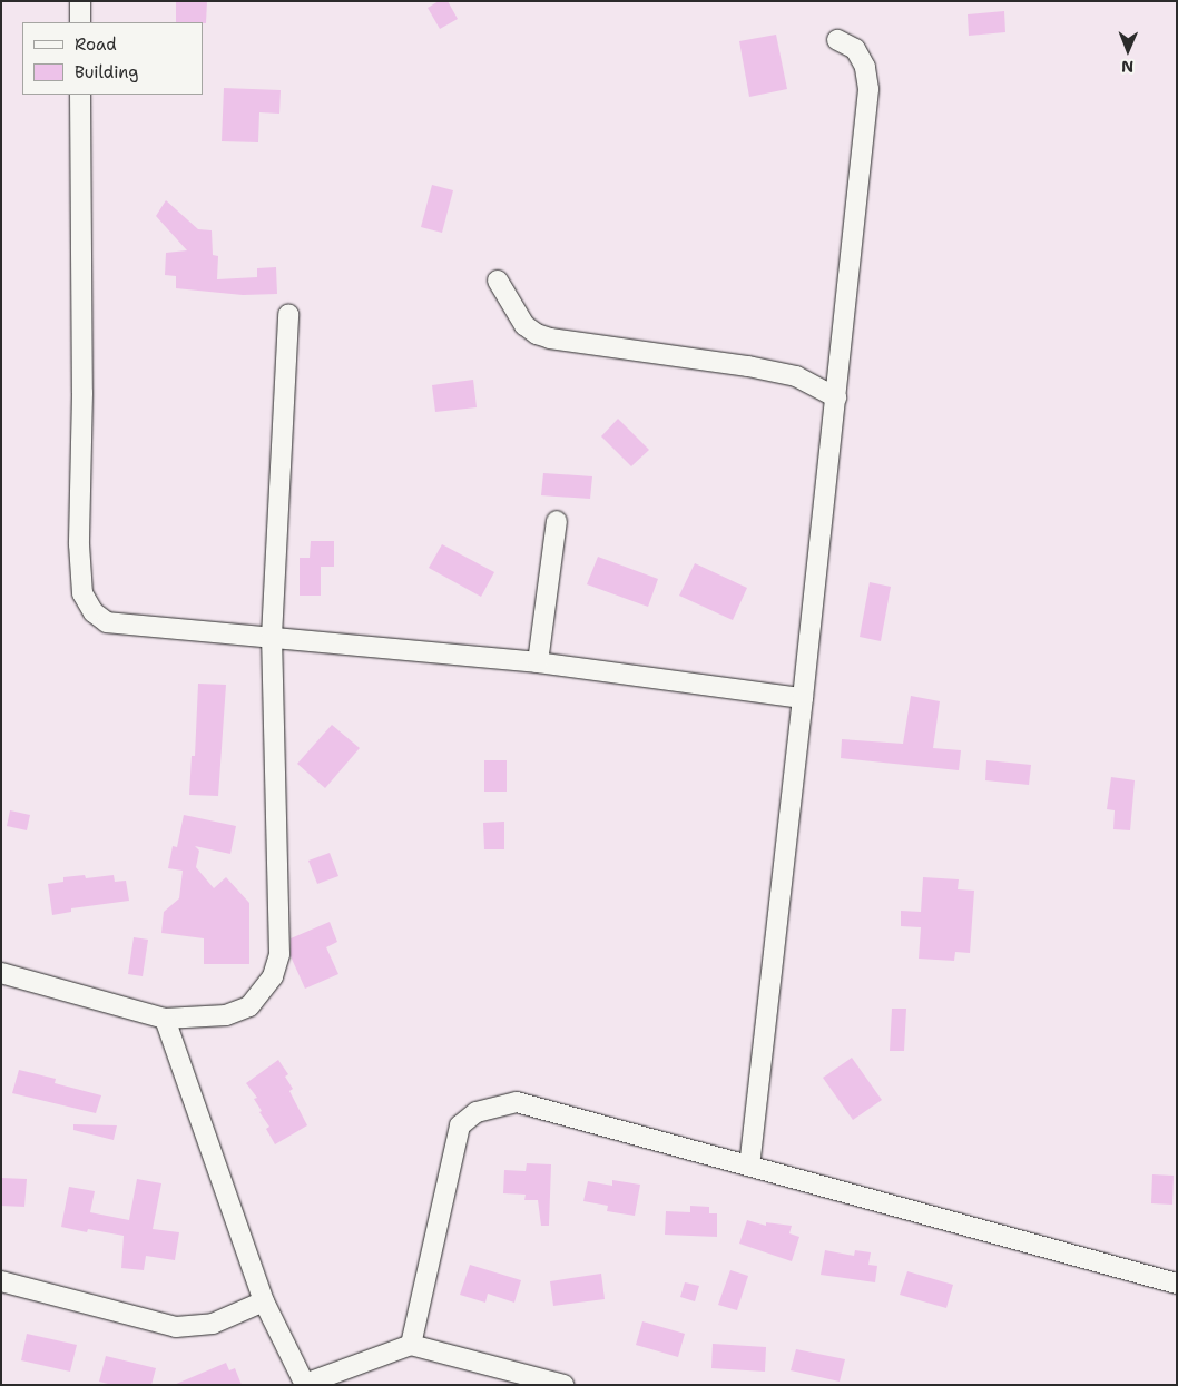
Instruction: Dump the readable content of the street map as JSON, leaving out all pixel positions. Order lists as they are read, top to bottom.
{
  "legend": ["Road", "Building"],
  "north": "bottom"
}
